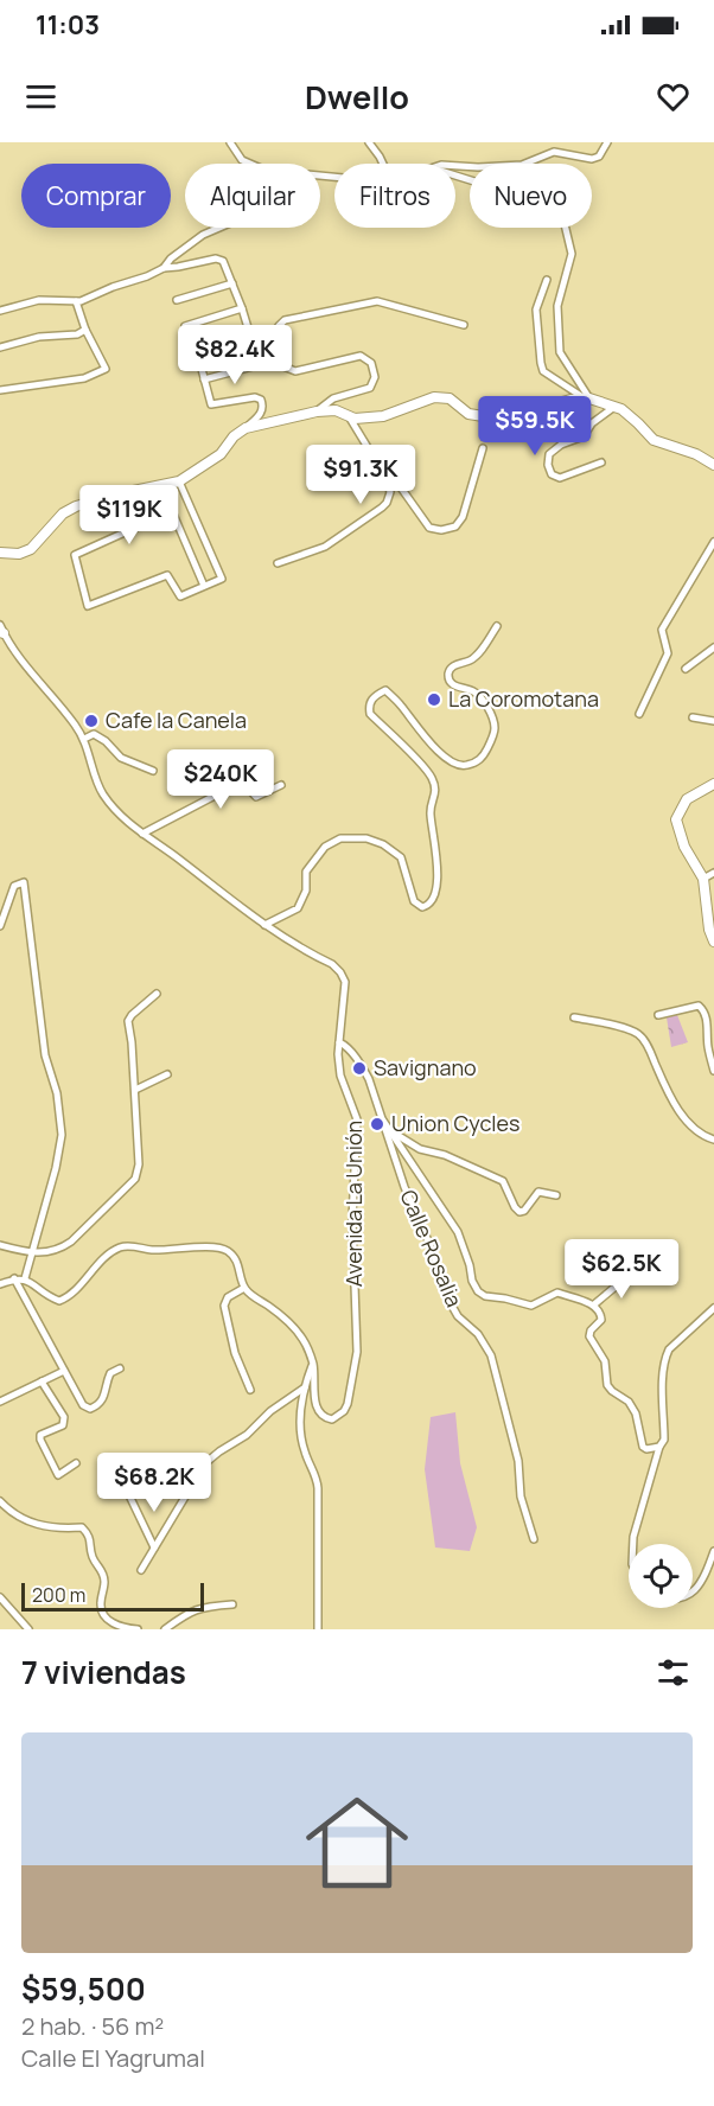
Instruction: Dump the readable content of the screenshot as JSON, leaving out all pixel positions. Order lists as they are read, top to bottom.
{
  "streets": {
    "street": ["Avenida La Unión", "Calle Rosalia"]
  },
  "crossings": [
    ["Avenida La Unión", "Calle Rosalia"]
  ],
  "places": [
    "La Coromotana",
    "Cafe la Canela",
    "Savignano",
    "Union Cycles"
  ],
  "scale_bar": "200 m",
  "page": {
    "status": "11:03",
    "header": "Dwello",
    "chip": [
      "Comprar",
      "Alquilar",
      "Filtros",
      "Nuevo"
    ],
    "price": [
      "$82.4K",
      "$59.5K",
      "$91.3K",
      "$119K",
      "$240K",
      "$62.5K",
      "$68.2K"
    ],
    "scale": "200 m",
    "heading": "7 viviendas",
    "list": [
      {
        "name": "$59,500",
        "note": "2 hab. · 56 m² · Calle El Yagrumal"
      }
    ]
  }
}
